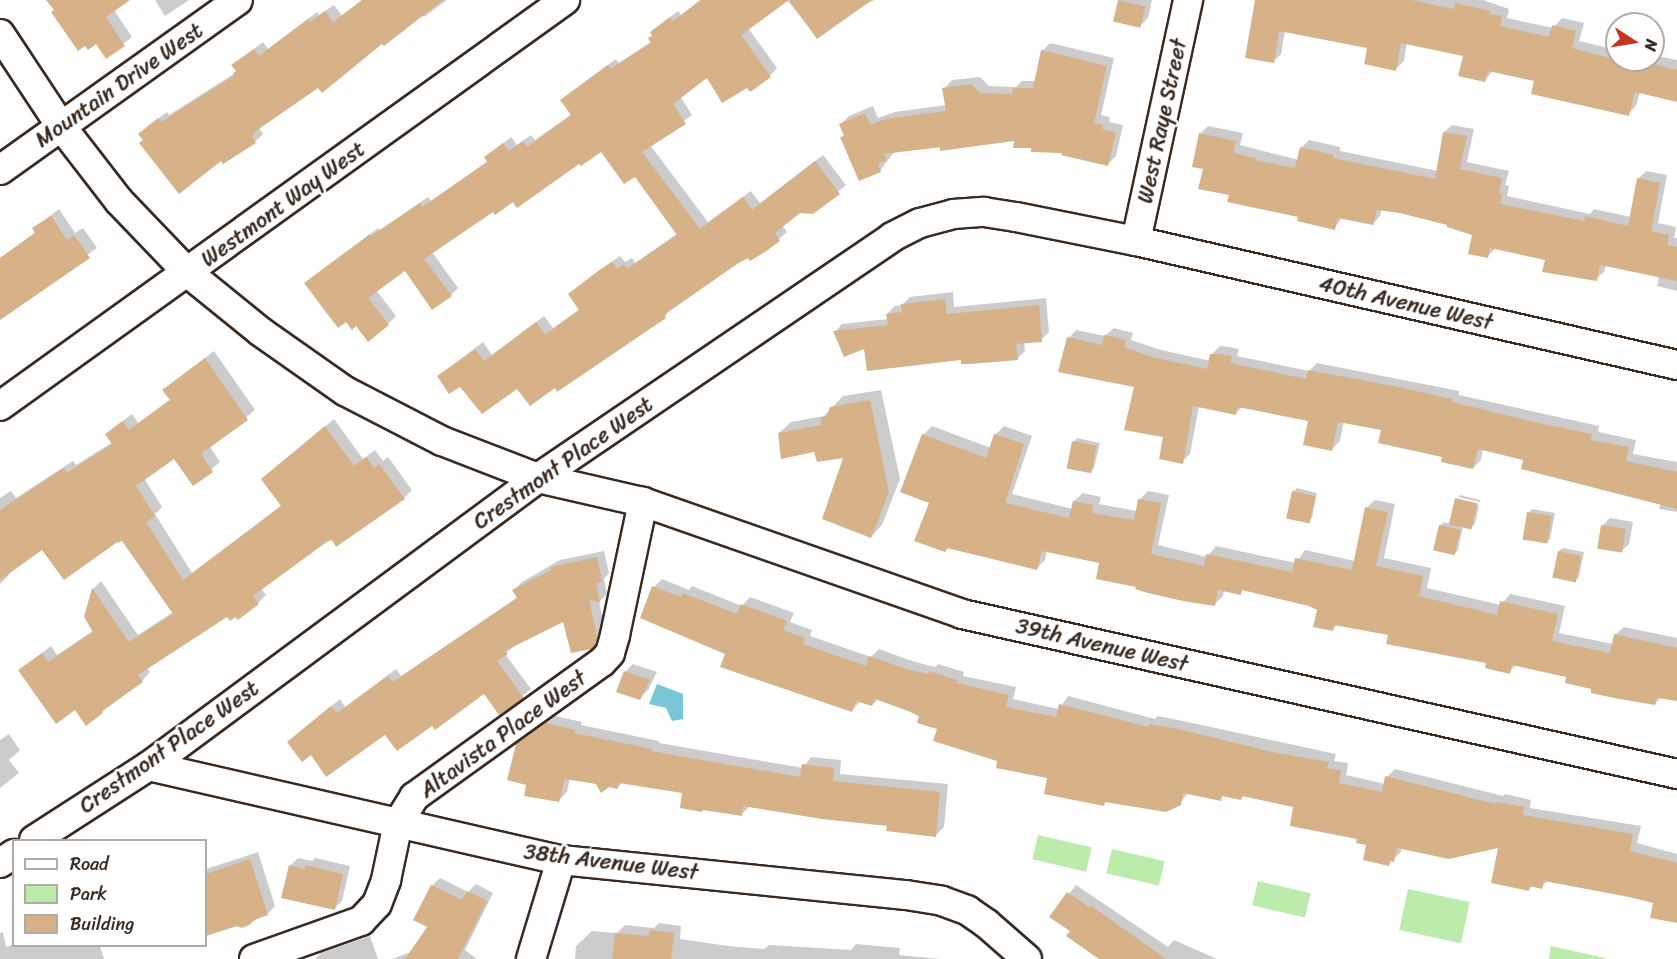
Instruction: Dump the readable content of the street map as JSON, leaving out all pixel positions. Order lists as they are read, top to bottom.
{
  "streets": {
    "street": [
      "Mountain Drive West",
      "West Raye Street",
      "Westmont Way West",
      "40th Avenue West",
      "Crestmont Place West",
      "39th Avenue West",
      "Altavista Place West",
      "38th Avenue West"
    ]
  },
  "crossings": [
    ["Mountain Drive West", "39th Avenue West"],
    ["West Raye Street", "40th Avenue West"],
    ["West Raye Street", "Crestmont Place West"],
    ["Westmont Way West", "39th Avenue West"],
    ["40th Avenue West", "Crestmont Place West"],
    ["Crestmont Place West", "39th Avenue West"],
    ["Crestmont Place West", "38th Avenue West"],
    ["39th Avenue West", "Altavista Place West"],
    ["Altavista Place West", "38th Avenue West"]
  ],
  "legend": ["Road", "Park", "Building"],
  "north": "right"
}
